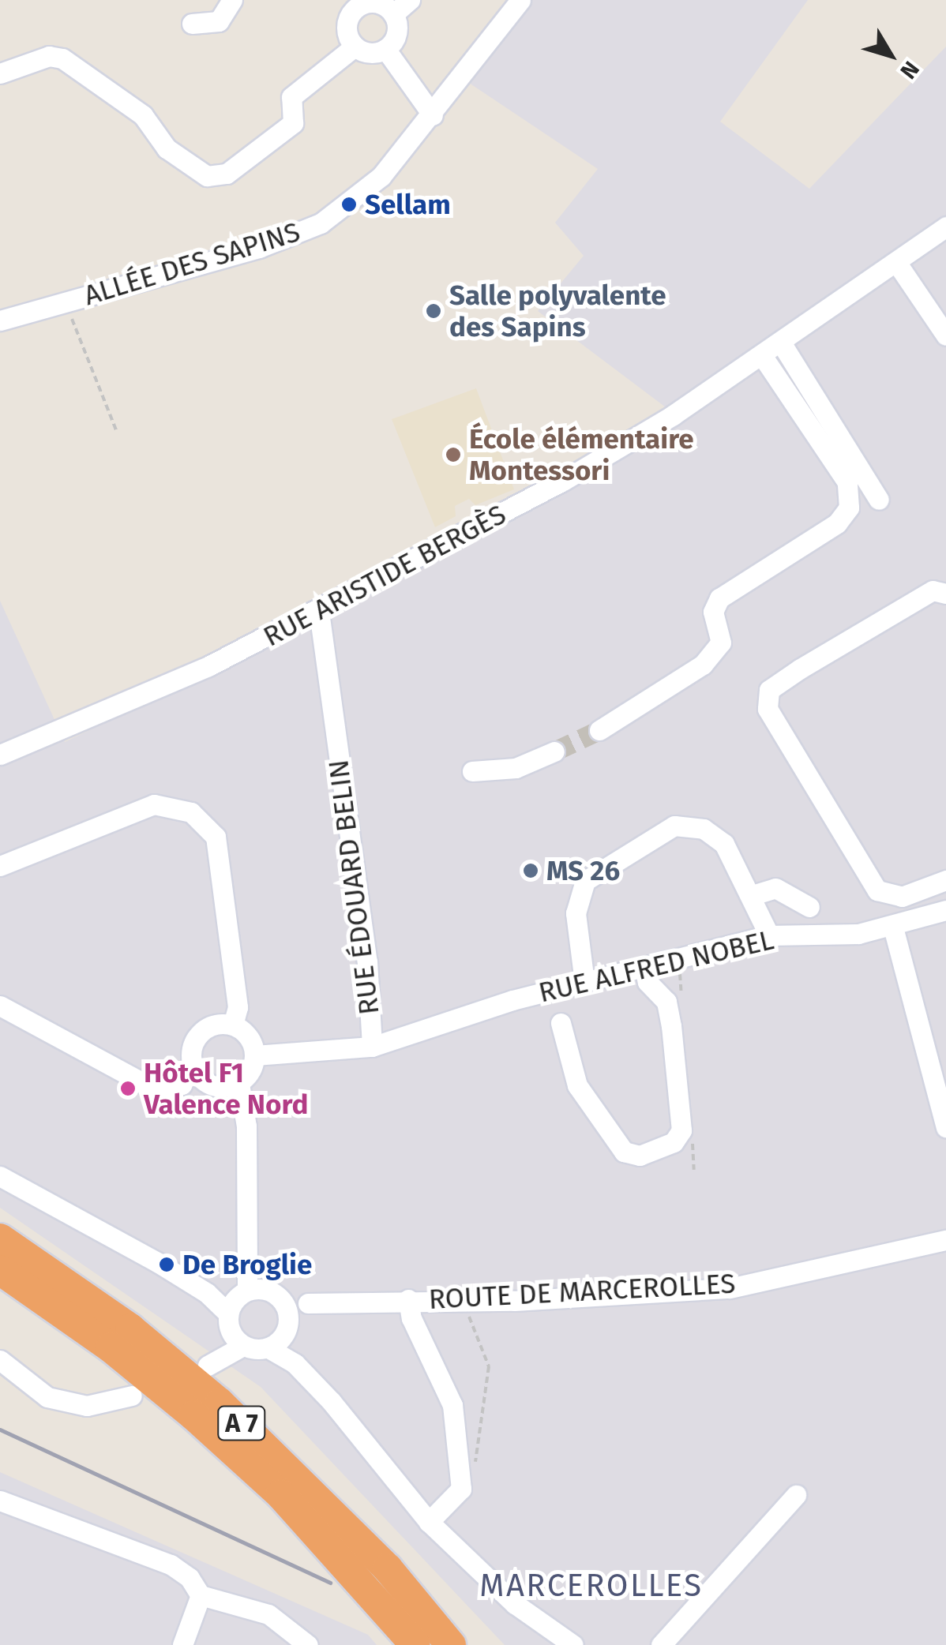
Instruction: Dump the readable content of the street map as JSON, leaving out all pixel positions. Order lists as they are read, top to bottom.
{
  "streets": {
    "highway": ["A 7"],
    "street": [
      "ALLÉE DES SAPINS",
      "RUE ARISTIDE BERGÈS",
      "RUE ÉDOUARD BELIN",
      "RUE ALFRED NOBEL",
      "ROUTE DE MARCEROLLES"
    ]
  },
  "crossings": [
    ["RUE ARISTIDE BERGÈS", "RUE ÉDOUARD BELIN"],
    ["RUE ÉDOUARD BELIN", "RUE ALFRED NOBEL"]
  ],
  "districts": ["MARCEROLLES"],
  "places": [
    "Sellam",
    "Salle polyvalente des Sapins",
    "École élémentaire Montessori",
    "MS 26",
    "Hôtel F1 Valence Nord",
    "De Broglie"
  ],
  "north": "bottom right"
}
